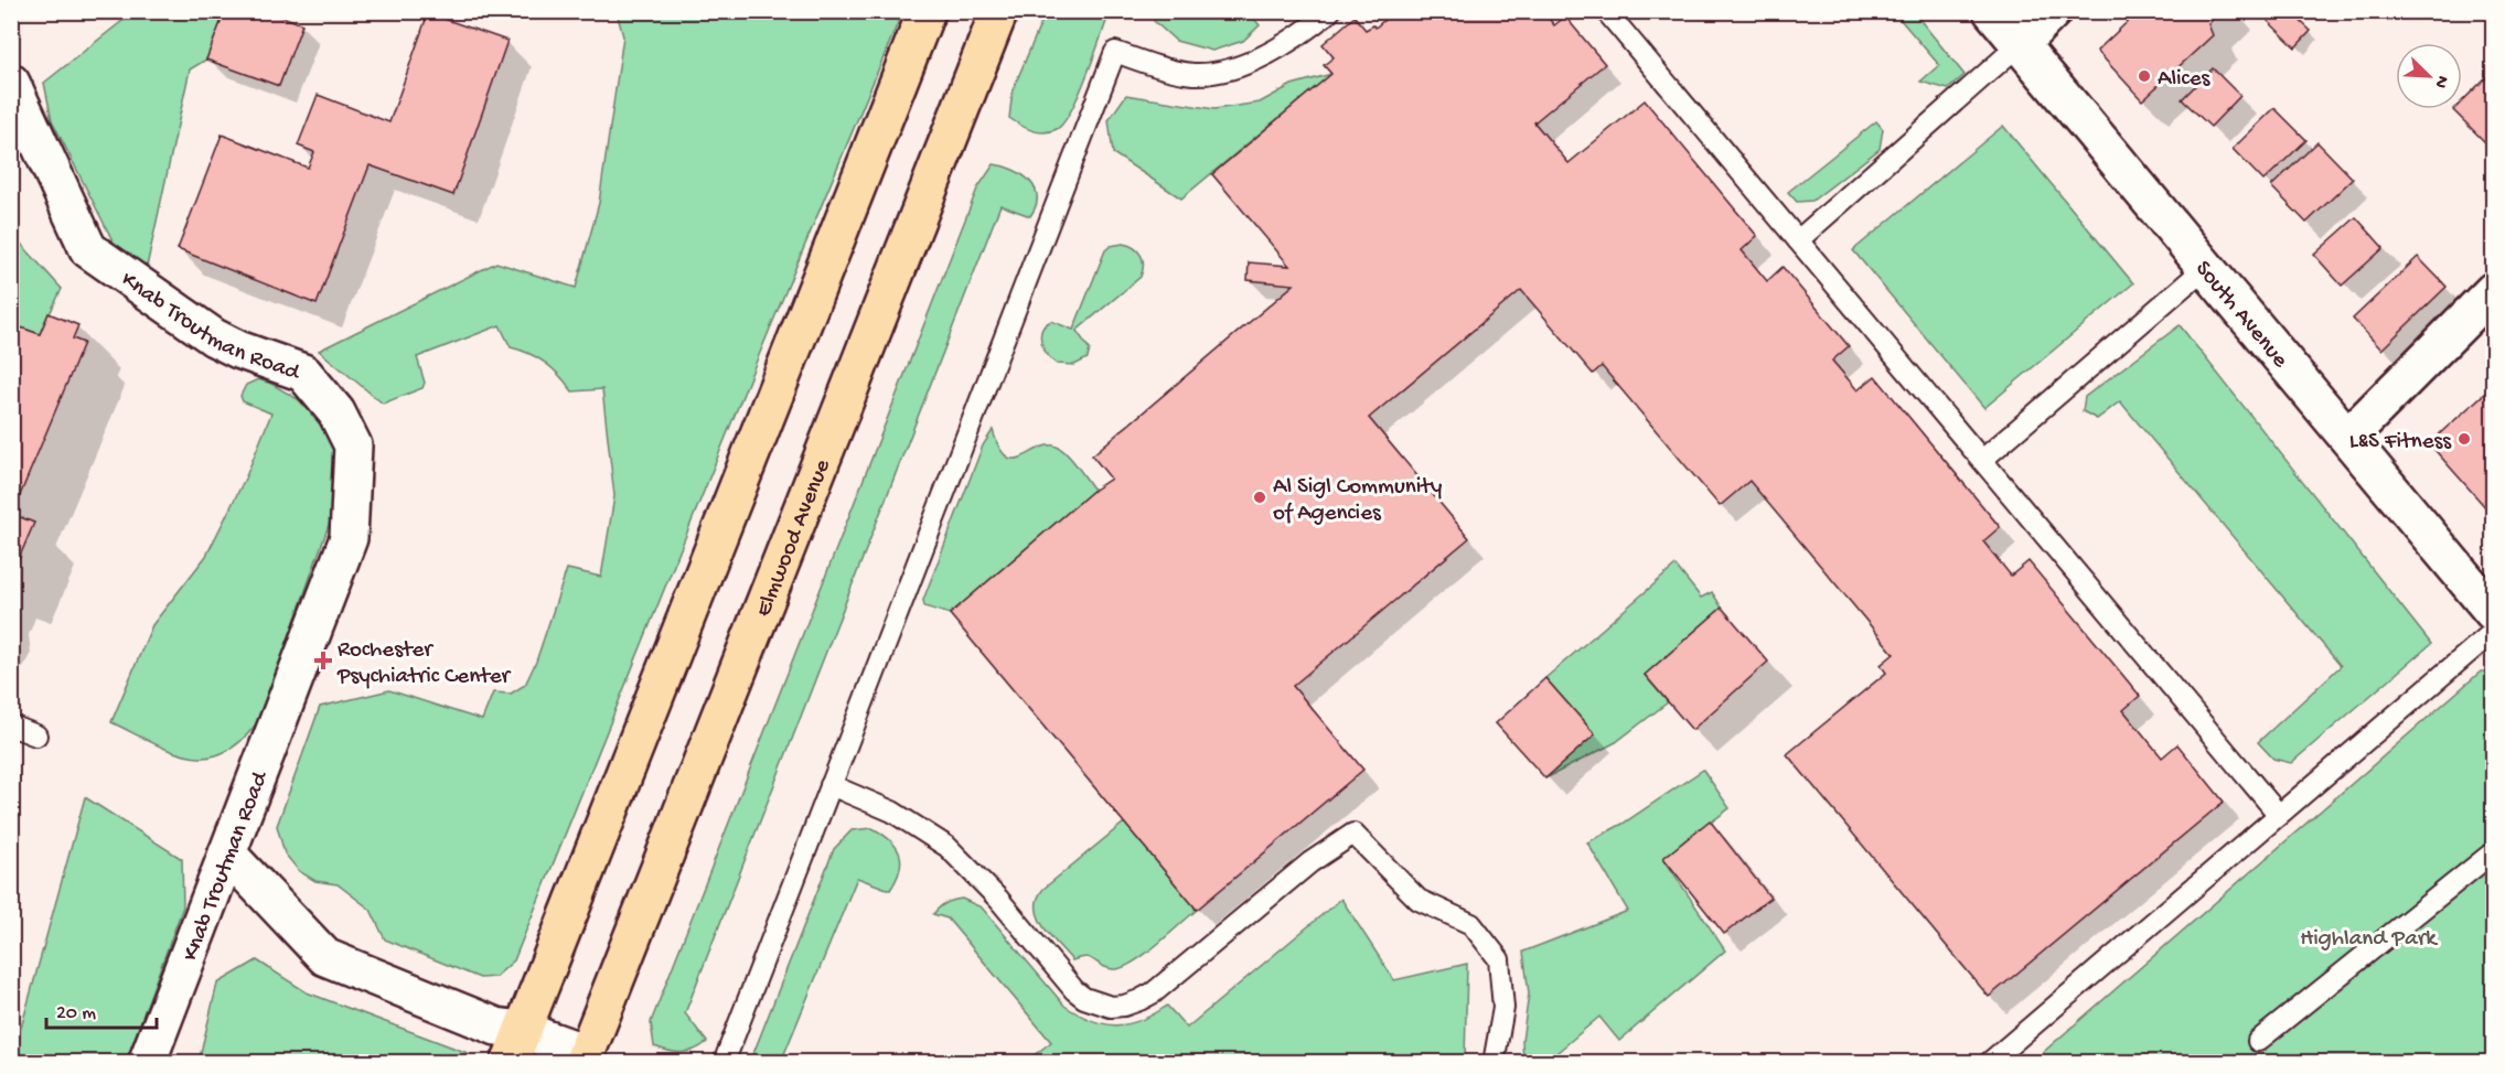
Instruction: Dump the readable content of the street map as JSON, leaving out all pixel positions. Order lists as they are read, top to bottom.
{
  "streets": {
    "main road": ["Elmwood Avenue"],
    "street": ["South Avenue", "Knab Troutman Road"]
  },
  "parks": ["Highland Park"],
  "places": {
    "other": ["Alices", "L&S Fitness", "Al Sigl Community of Agencies"],
    "health": ["Rochester Psychiatric Center"]
  },
  "scale_bar": "20 m",
  "north": "bottom right"
}
